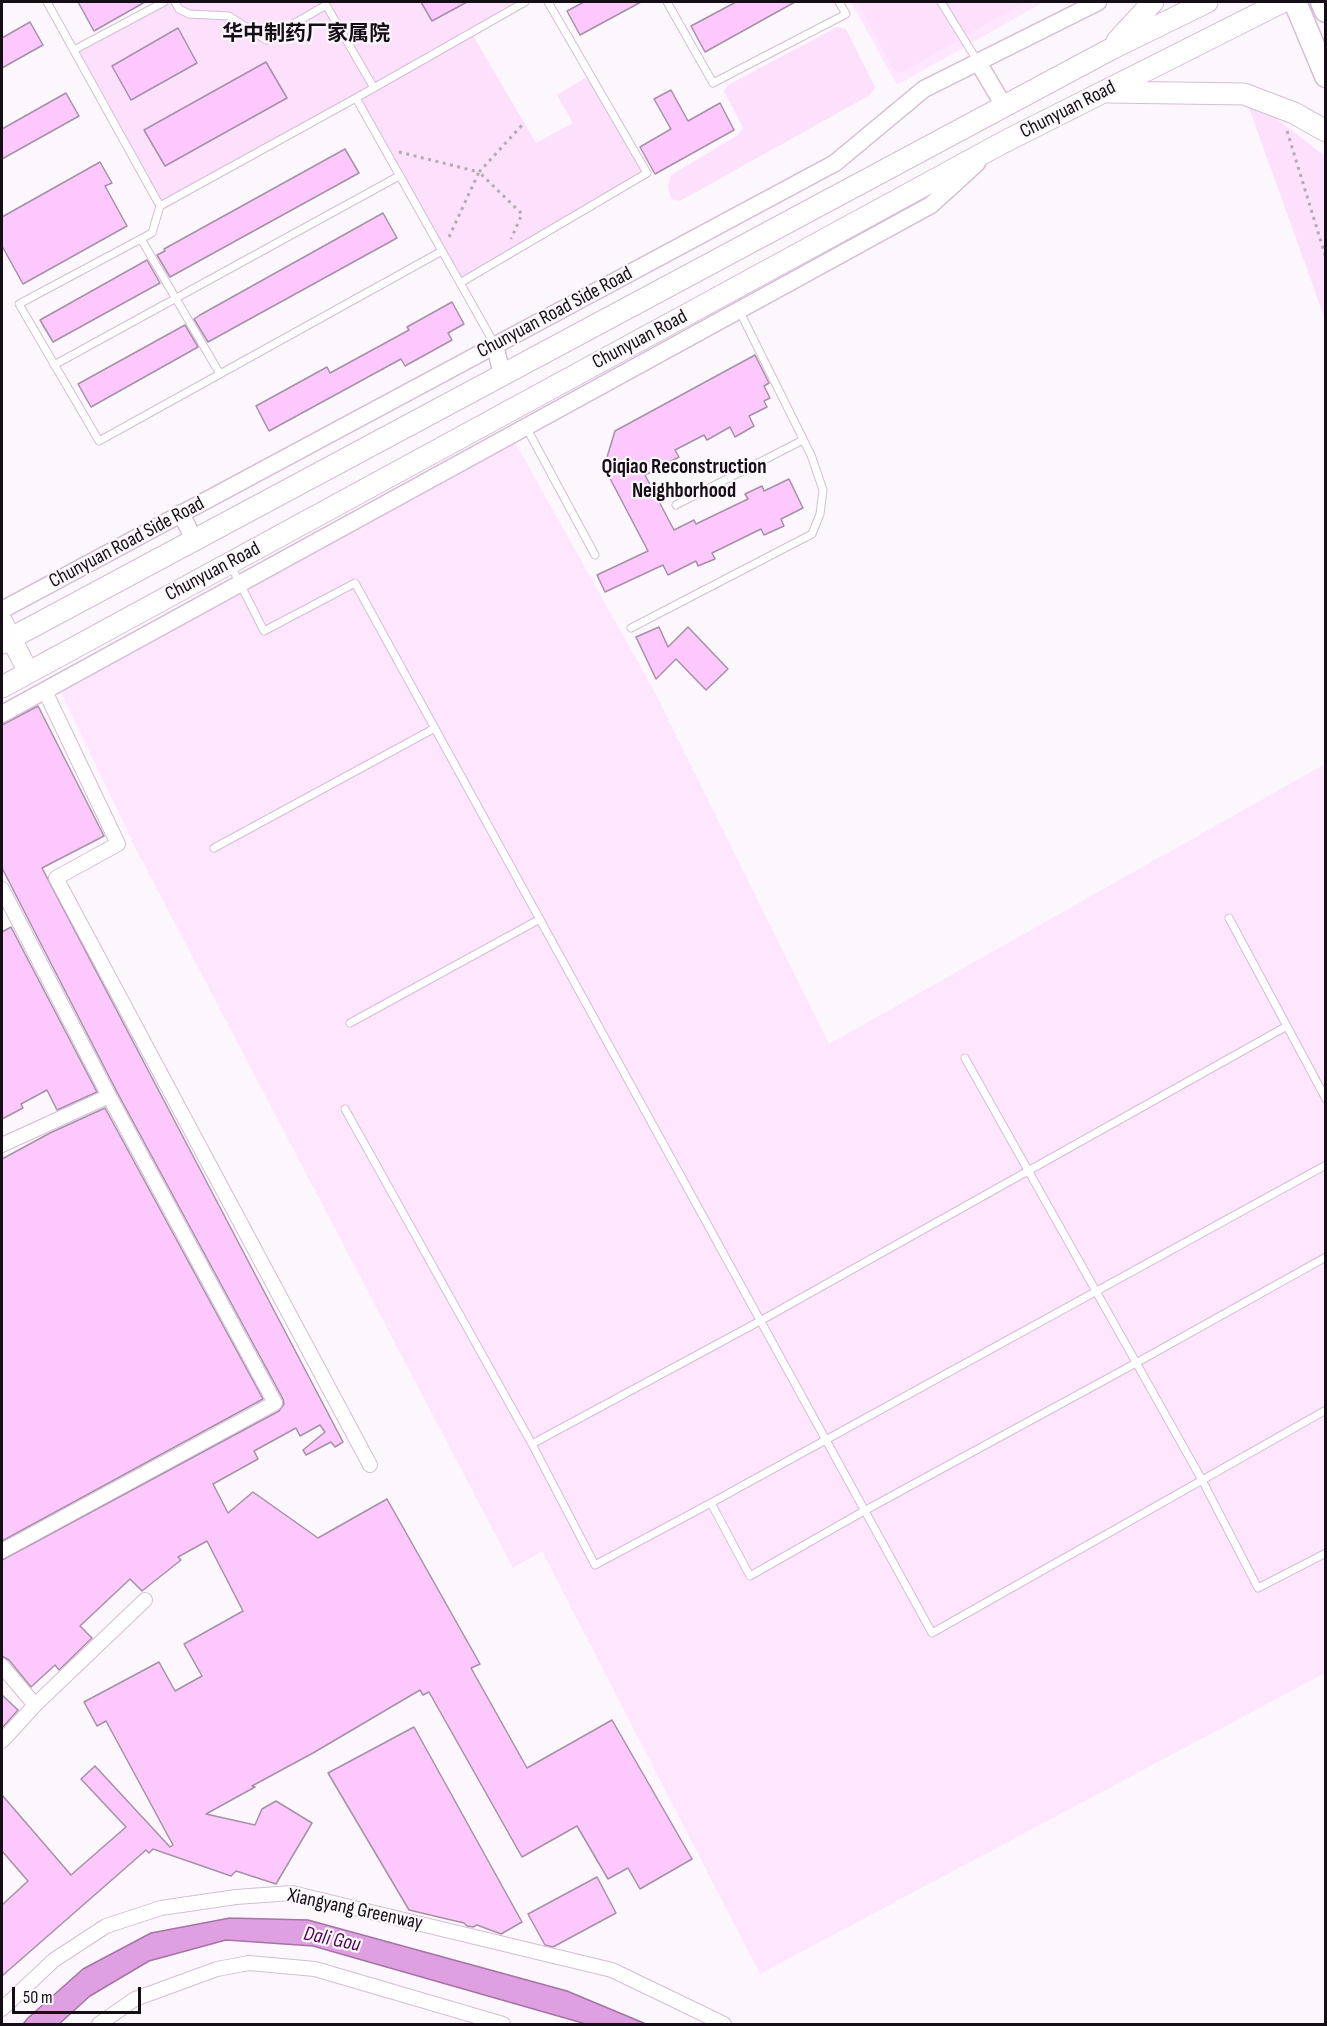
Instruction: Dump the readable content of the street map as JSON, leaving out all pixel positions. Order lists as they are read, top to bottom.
{
  "streets": {
    "main road": ["Chunyuan Road"],
    "street": ["Chunyuan Road Side Road", "Xiangyang Greenway"]
  },
  "districts": ["华中制药厂家属院", "Qiqiao Reconstruction Neighborhood"],
  "water": ["Dali Gou"],
  "scale_bar": "50 m"
}
